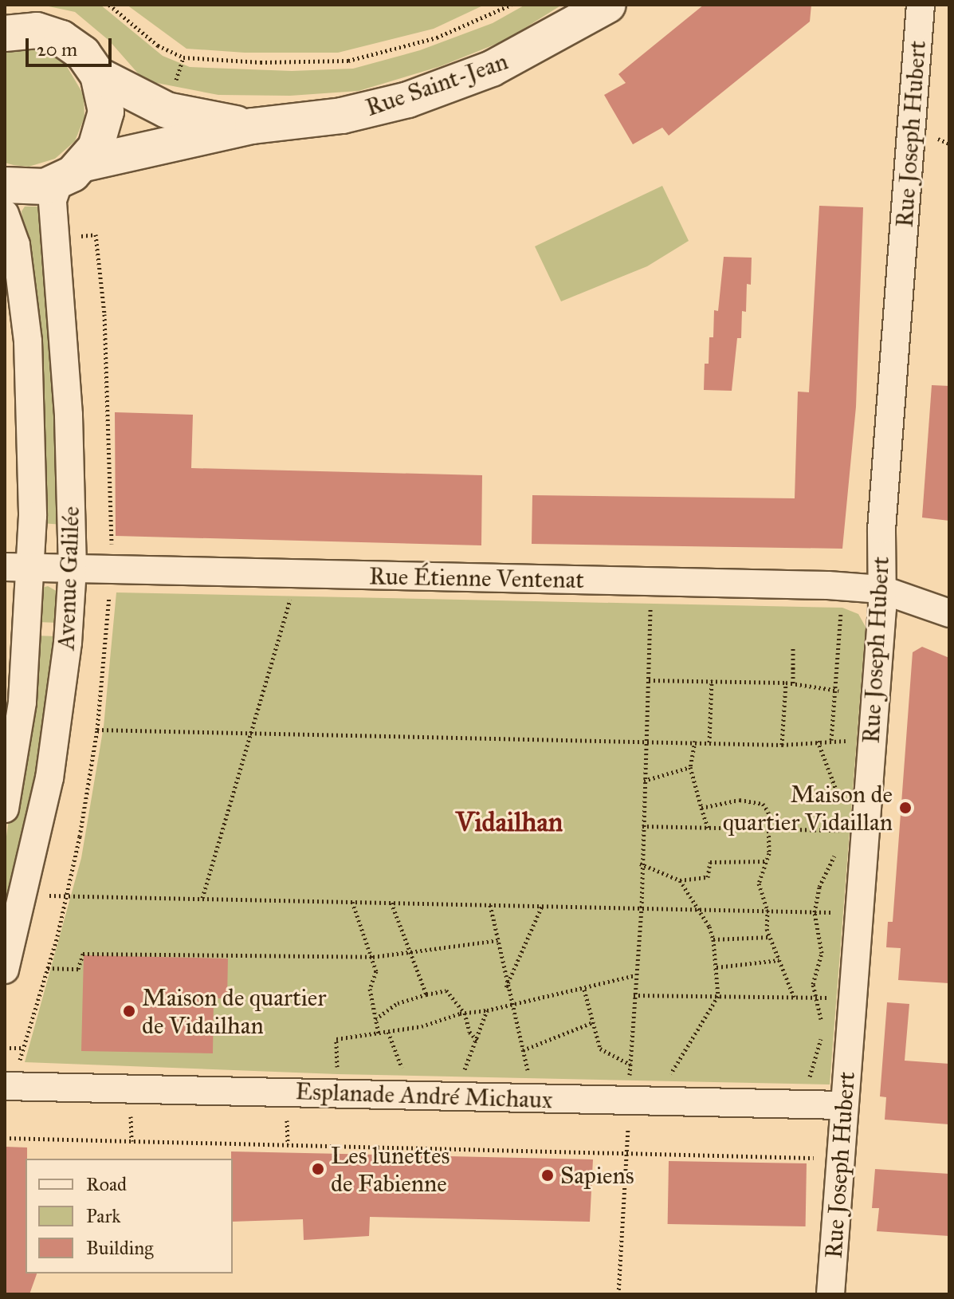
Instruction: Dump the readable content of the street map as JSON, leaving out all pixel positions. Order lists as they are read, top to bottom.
{
  "streets": {
    "street": [
      "Rue Saint-Jean",
      "Rue Joseph Hubert",
      "Avenue Galilée",
      "Rue Étienne Ventenat",
      "Esplanade André Michaux"
    ]
  },
  "crossings": [
    ["Rue Saint-Jean", "Avenue Galilée"],
    ["Rue Joseph Hubert", "Rue Étienne Ventenat"],
    ["Rue Joseph Hubert", "Esplanade André Michaux"],
    ["Avenue Galilée", "Rue Étienne Ventenat"]
  ],
  "districts": ["Vidailhan"],
  "places": [
    "Maison de quartier Vidaillan",
    "Maison de quartier de Vidailhan",
    "Les lunettes de Fabienne",
    "Sapiens"
  ],
  "legend": ["Road", "Park", "Building"],
  "scale_bar": "20 m"
}
